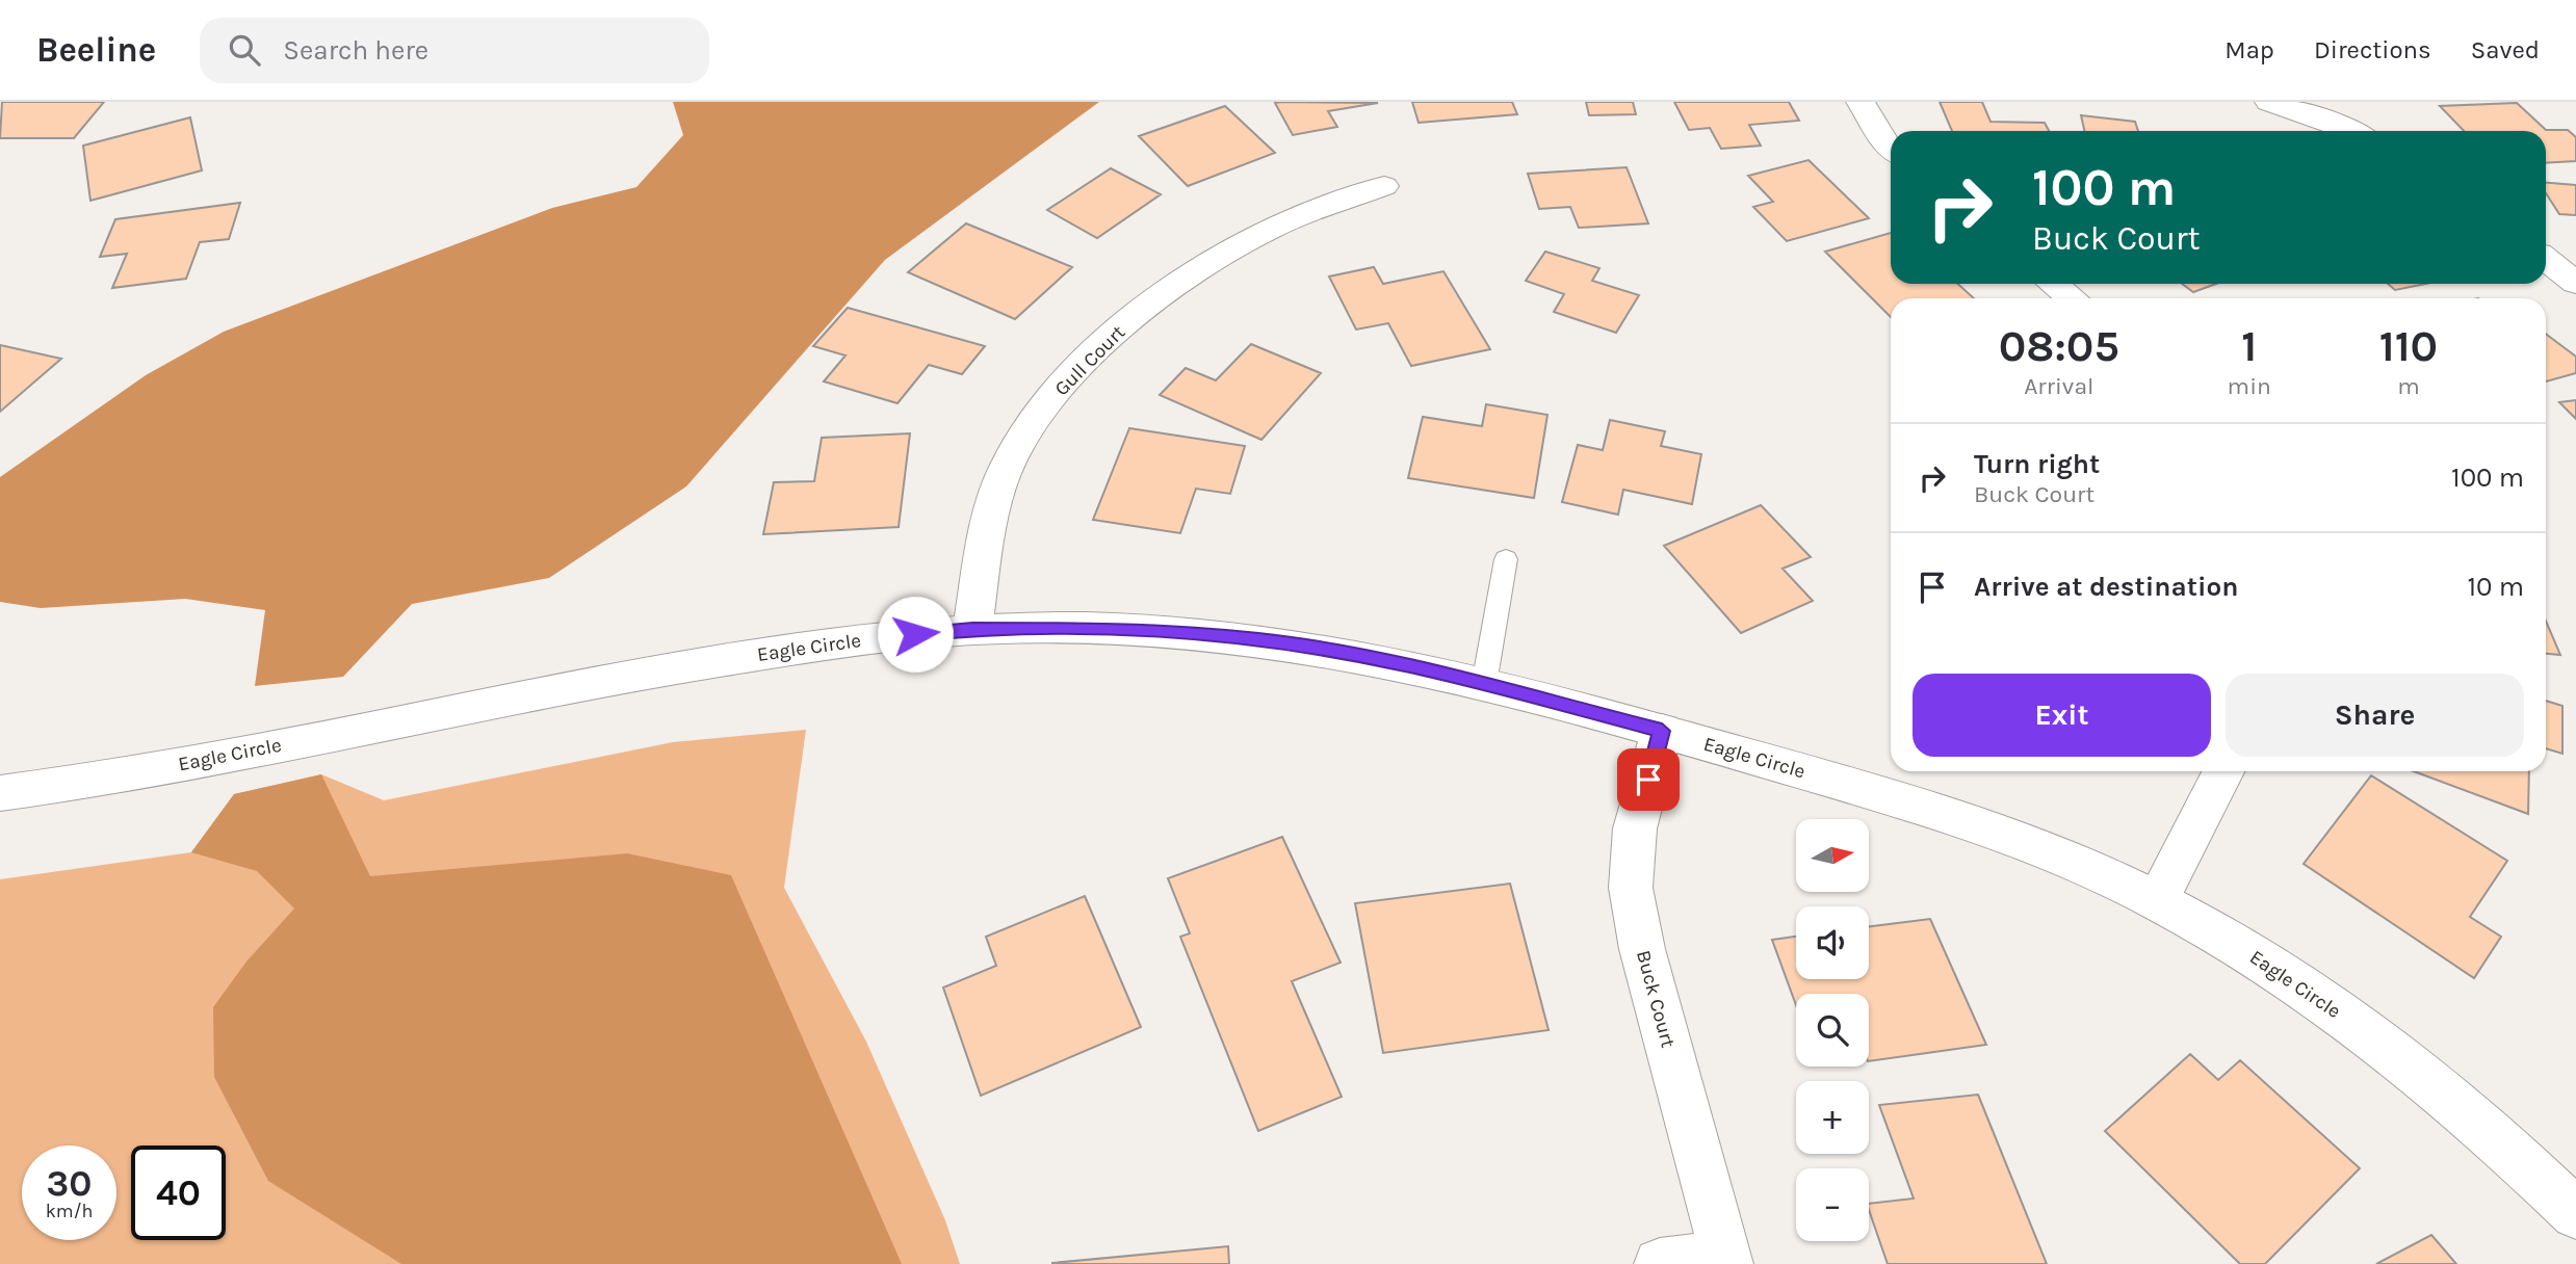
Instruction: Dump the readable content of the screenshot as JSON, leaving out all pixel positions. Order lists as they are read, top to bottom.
{
  "streets": {
    "street": ["Gull Court", "Eagle Circle", "Buck Court"]
  },
  "crossings": [
    ["Gull Court", "Eagle Circle"],
    ["Eagle Circle", "Buck Court"]
  ],
  "north": "right",
  "page": {
    "header": "Beeline",
    "search": "Search here",
    "nav": ["Map", "Directions", "Saved"],
    "turn": ["100 m", "Buck Court"],
    "eta": [
      "08:05",
      "Arrival",
      "1",
      "min",
      "110",
      "m"
    ],
    "list": [
      {
        "name": "Turn right",
        "note": "Buck Court",
        "value": "100 m"
      },
      {
        "name": "Arrive at destination",
        "value": "10 m"
      }
    ],
    "buttons": ["Exit", "Share"],
    "map_buttons": ["+", "−"],
    "speed": "30 km/h",
    "limit": "40"
  }
}
